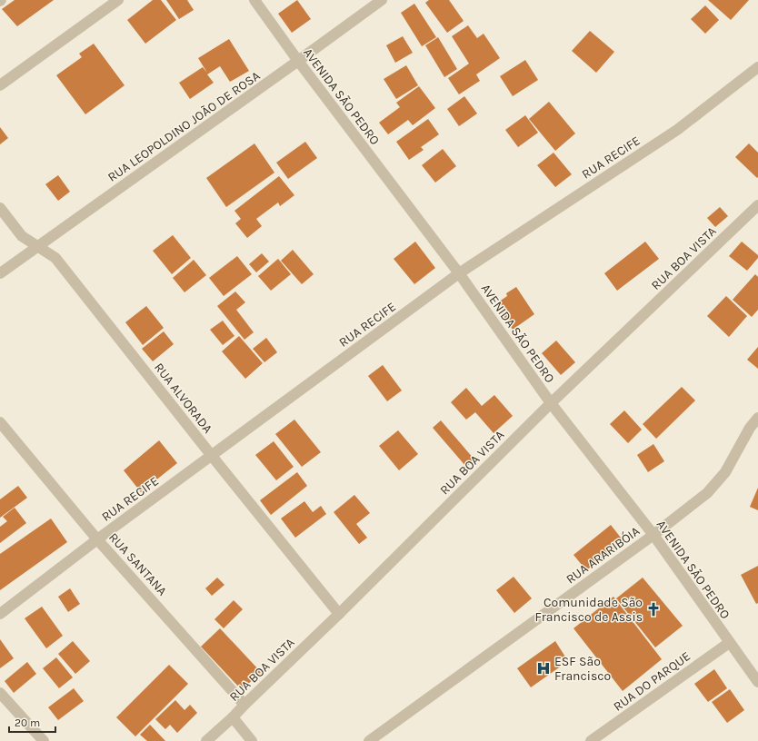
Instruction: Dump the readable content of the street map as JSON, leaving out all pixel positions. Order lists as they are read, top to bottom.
{
  "streets": {
    "street": [
      "AVENIDA SÃO PEDRO",
      "RUA LEOPOLDINO JOÃO DE ROSA",
      "RUA RECIFE",
      "RUA BOA VISTA",
      "RUA ALVORADA",
      "RUA ARARIBÓIA",
      "RUA SANTANA",
      "RUA DO PARQUE"
    ]
  },
  "crossings": [
    ["AVENIDA SÃO PEDRO", "RUA LEOPOLDINO JOÃO DE ROSA"],
    ["AVENIDA SÃO PEDRO", "RUA RECIFE"],
    ["AVENIDA SÃO PEDRO", "RUA BOA VISTA"],
    ["AVENIDA SÃO PEDRO", "RUA ARARIBÓIA"],
    ["AVENIDA SÃO PEDRO", "RUA DO PARQUE"],
    ["RUA LEOPOLDINO JOÃO DE ROSA", "RUA ALVORADA"],
    ["RUA RECIFE", "RUA ALVORADA"],
    ["RUA RECIFE", "RUA SANTANA"],
    ["RUA BOA VISTA", "RUA ALVORADA"],
    ["RUA BOA VISTA", "RUA SANTANA"]
  ],
  "places": {
    "church": ["Comunidade São Francisco de Assis"],
    "hospital": ["ESF São Francisco"]
  },
  "scale_bar": "20 m"
}
